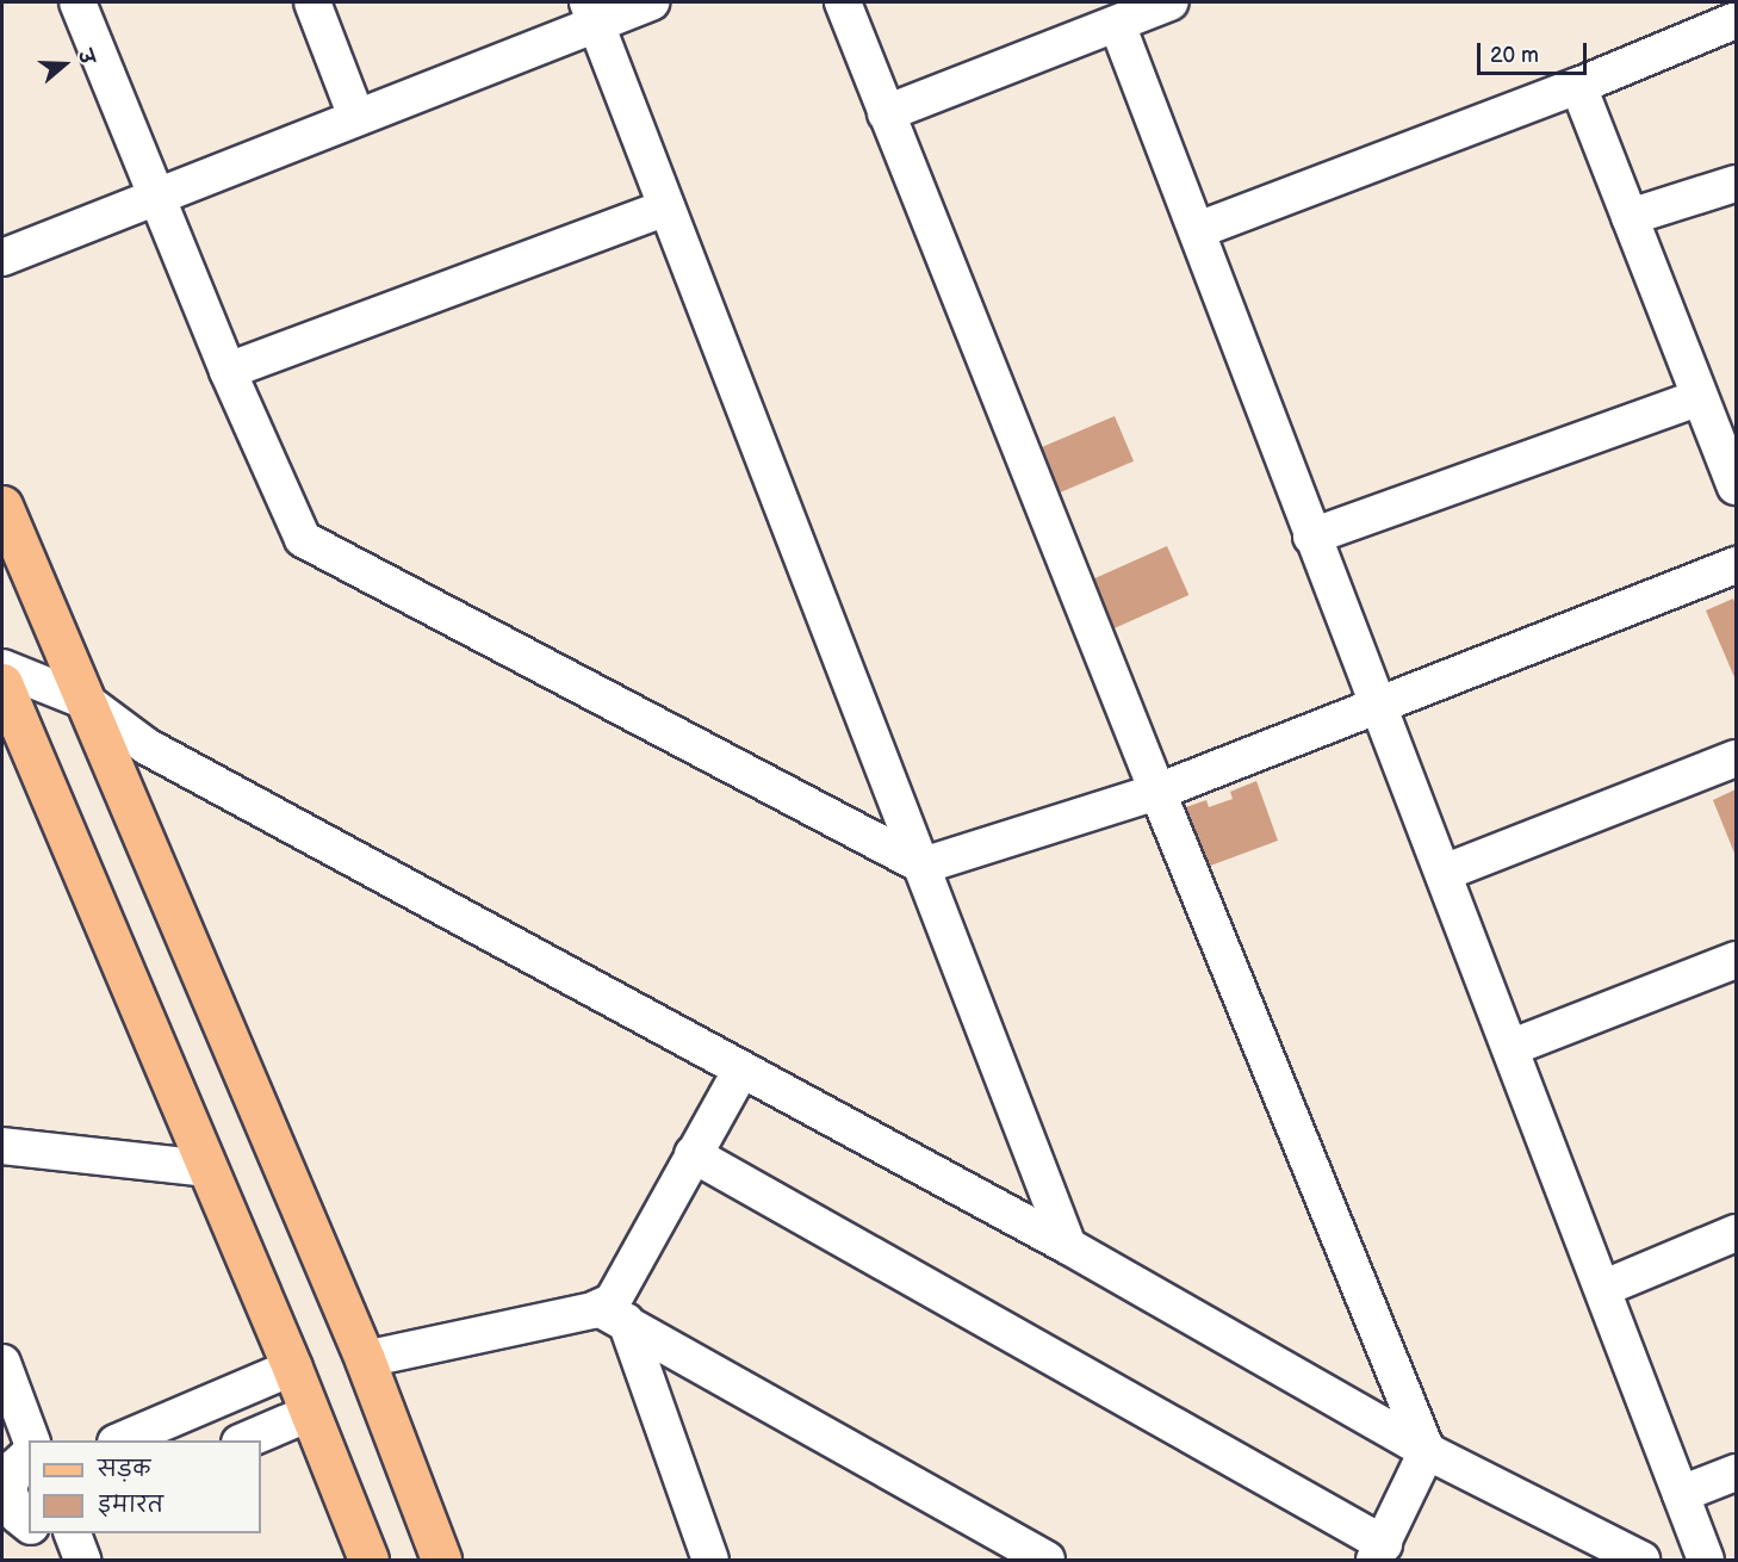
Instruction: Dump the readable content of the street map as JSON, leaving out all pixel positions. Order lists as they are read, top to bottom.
{
  "legend": ["सड़क", "इमारत"],
  "scale_bar": "20 m",
  "north": "right"
}
